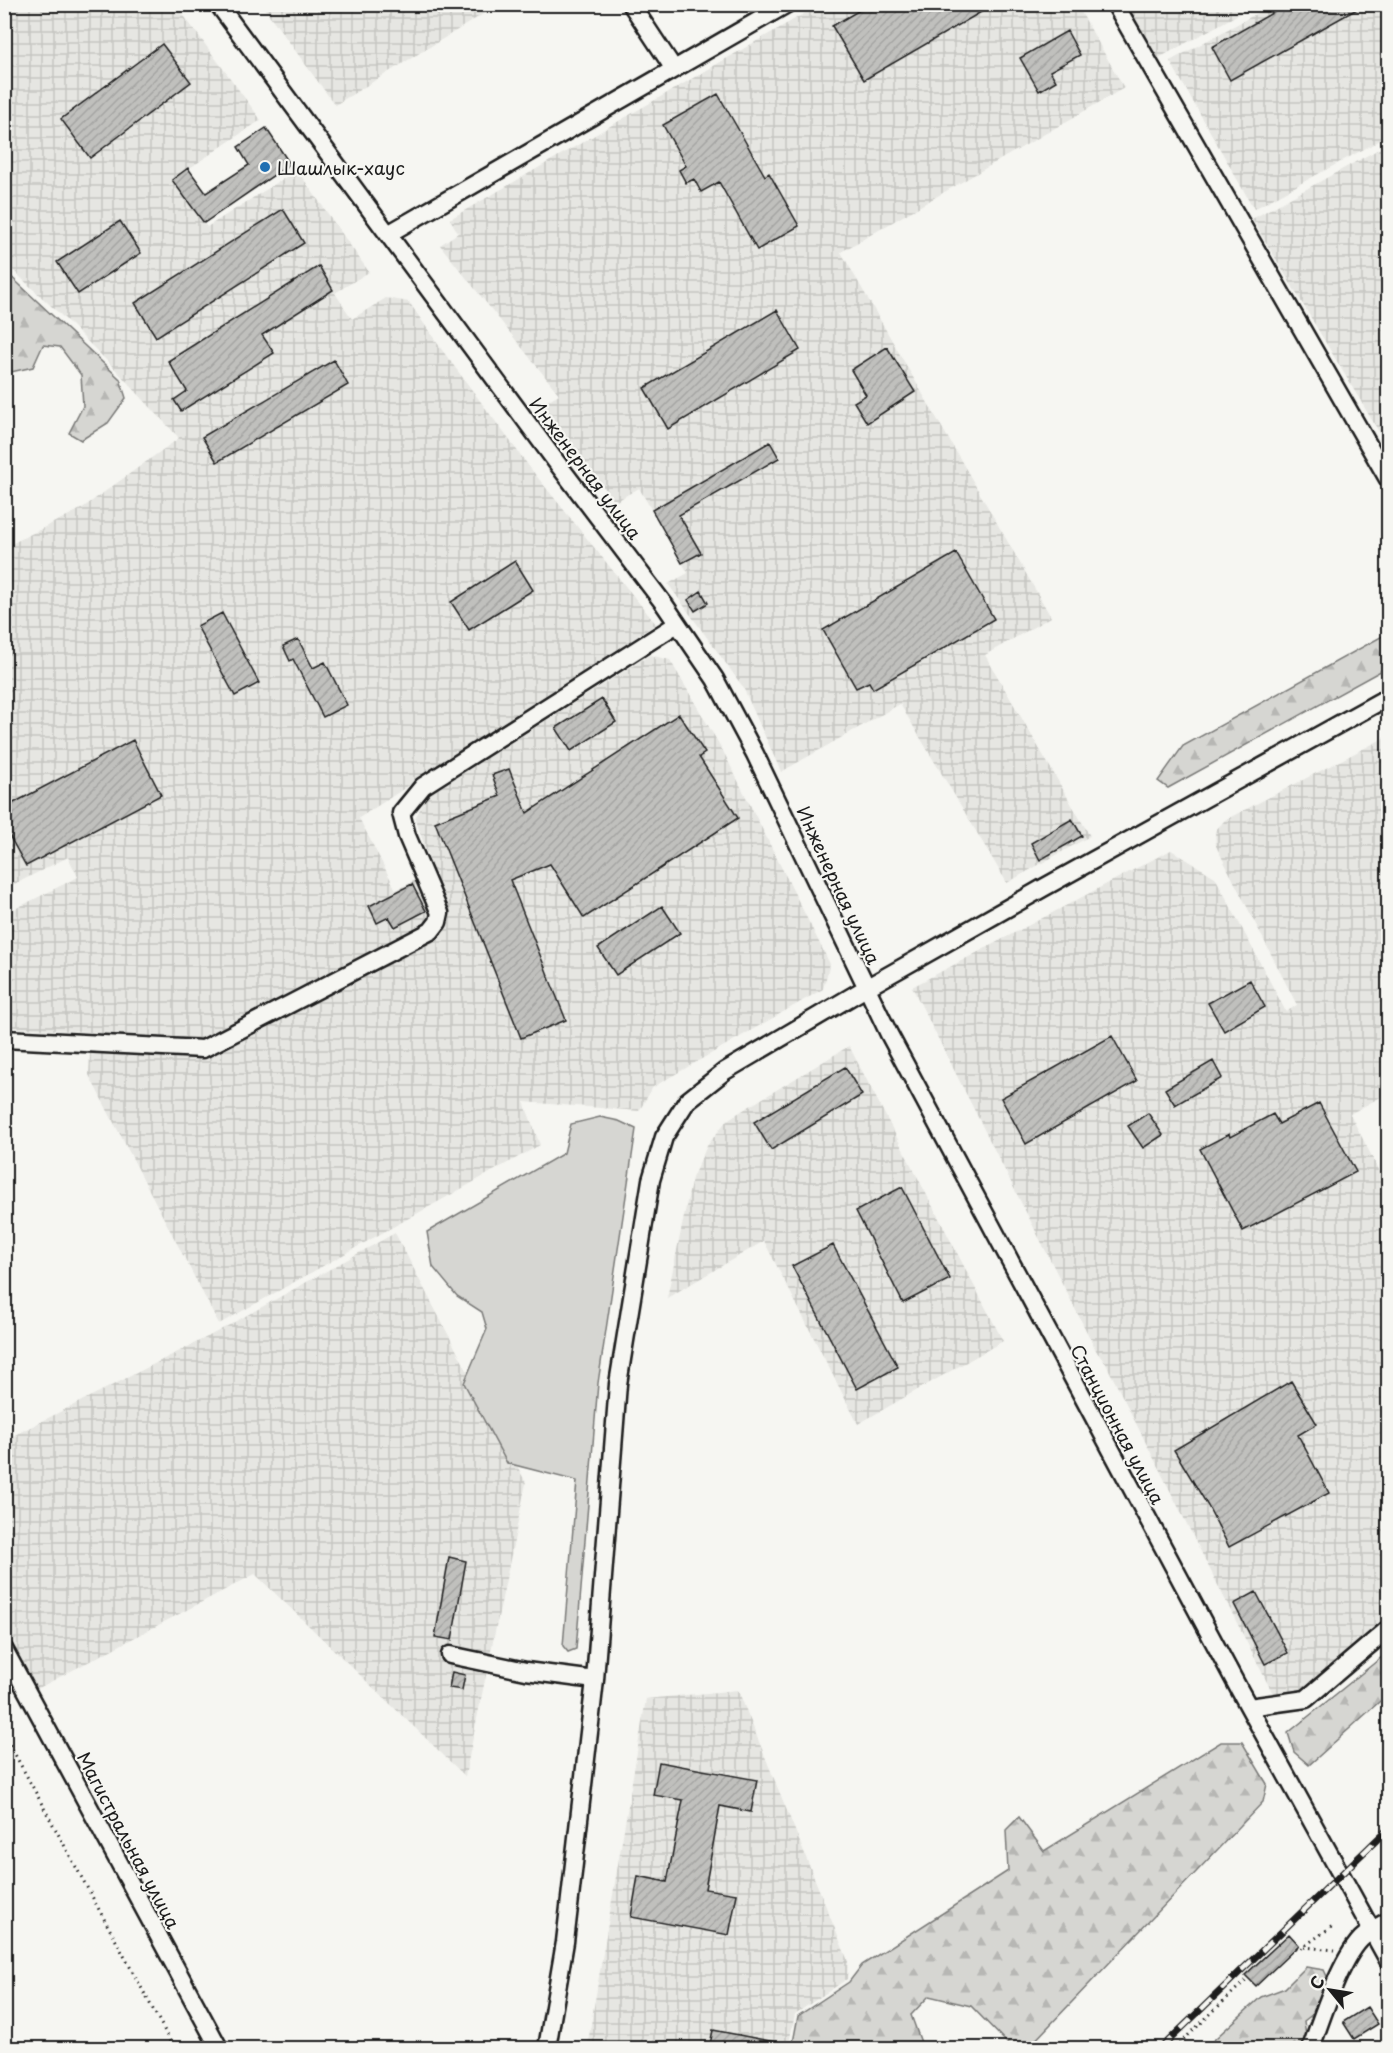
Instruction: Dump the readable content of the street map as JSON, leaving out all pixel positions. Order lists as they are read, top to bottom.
{
  "streets": {
    "street": ["Инженерная улица", "Станционная улица", "Магистральная улица"]
  },
  "crossings": [
    ["Инженерная улица", "Станционная улица"]
  ],
  "places": ["Шашлык-хаус"],
  "north": "top left"
}
